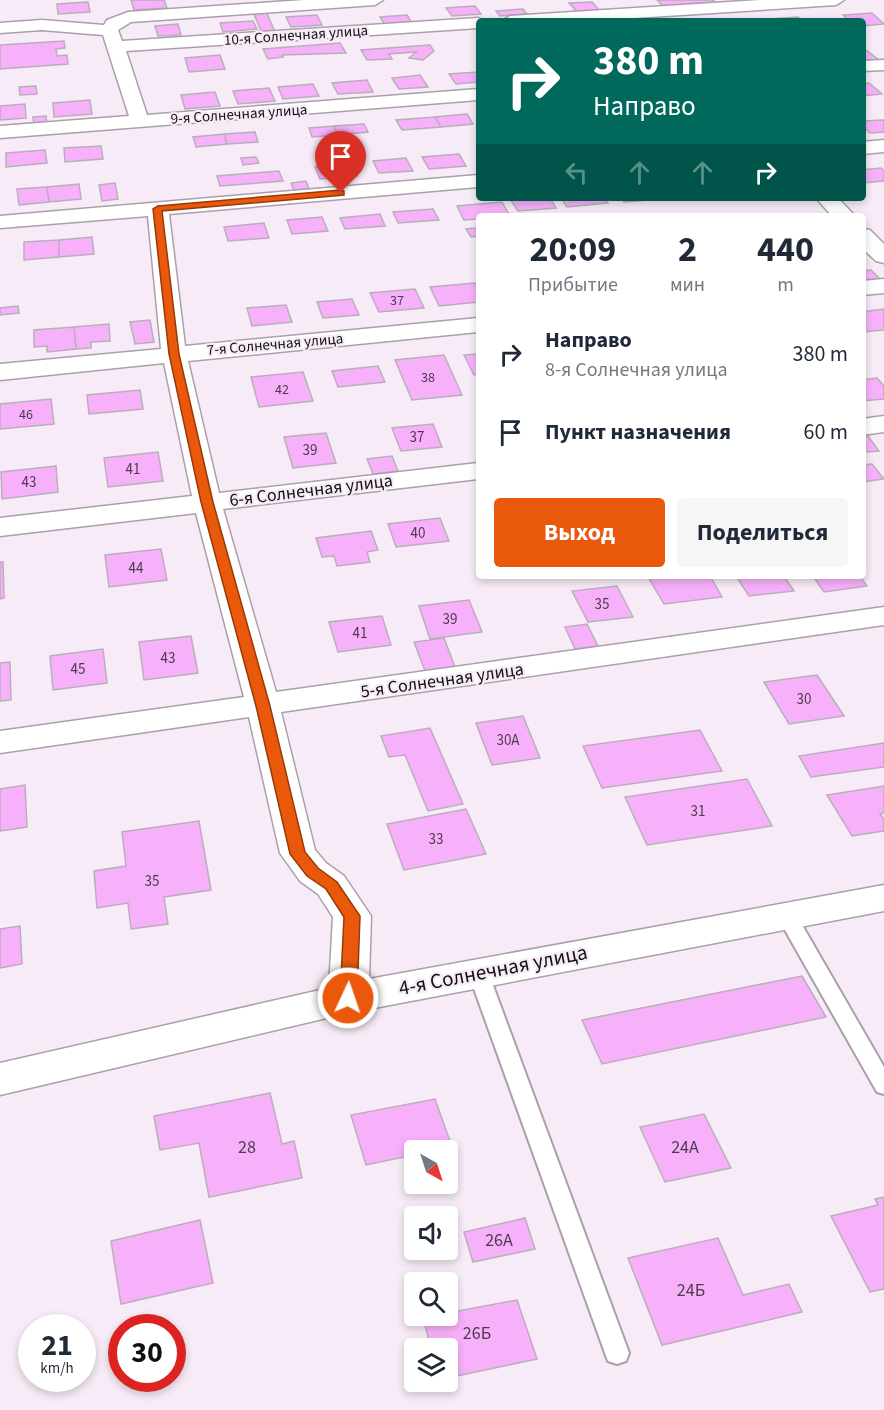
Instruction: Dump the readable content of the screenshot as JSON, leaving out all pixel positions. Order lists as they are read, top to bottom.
{
  "streets": {
    "street": [
      "10-я Солнечная улица",
      "9-я Солнечная улица",
      "7-я Солнечная улица",
      "6-я Солнечная улица",
      "5-я Солнечная улица",
      "4-я Солнечная улица"
    ]
  },
  "house_numbers": [
    "37",
    "38",
    "42",
    "46",
    "37",
    "39",
    "41",
    "43",
    "40",
    "44",
    "35",
    "39",
    "41",
    "43",
    "45",
    "30",
    "30А",
    "31",
    "33",
    "35",
    "28",
    "24А",
    "26А",
    "24Б",
    "26Б"
  ],
  "north": "bottom right",
  "page": {
    "turn": ["380 m", "Направо"],
    "eta": [
      "20:09",
      "Прибытие",
      "2",
      "мин",
      "440",
      "m"
    ],
    "list": [
      {
        "name": "Направо",
        "note": "8-я Солнечная улица",
        "value": "380 m"
      },
      {
        "name": "Пункт назначения",
        "value": "60 m"
      }
    ],
    "buttons": ["Выход", "Поделиться"],
    "speed": "21 km/h",
    "limit": "30"
  }
}
